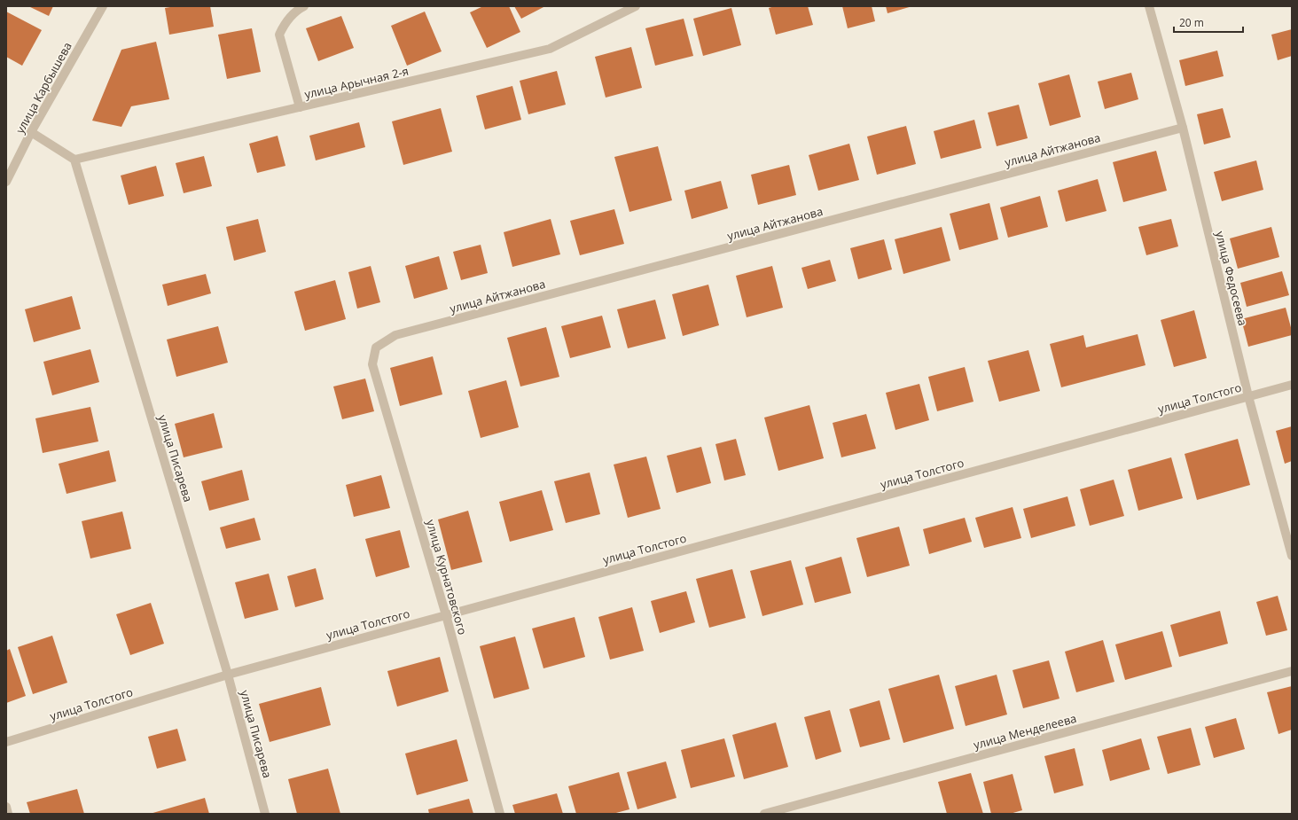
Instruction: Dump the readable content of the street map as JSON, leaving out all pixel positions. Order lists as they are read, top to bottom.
{
  "streets": {
    "street": [
      "улица Арычная 2-я",
      "улица Карбышева",
      "улица Айтжанова",
      "улица Федосеева",
      "улица Толстого",
      "улица Писарева",
      "улица Курнатовского",
      "улица Менделеева"
    ]
  },
  "crossings": [
    ["улица Арычная 2-я", "улица Писарева"],
    ["улица Айтжанова", "улица Федосеева"],
    ["улица Айтжанова", "улица Курнатовского"],
    ["улица Федосеева", "улица Толстого"],
    ["улица Толстого", "улица Писарева"],
    ["улица Толстого", "улица Курнатовского"]
  ],
  "scale_bar": "20 m"
}
